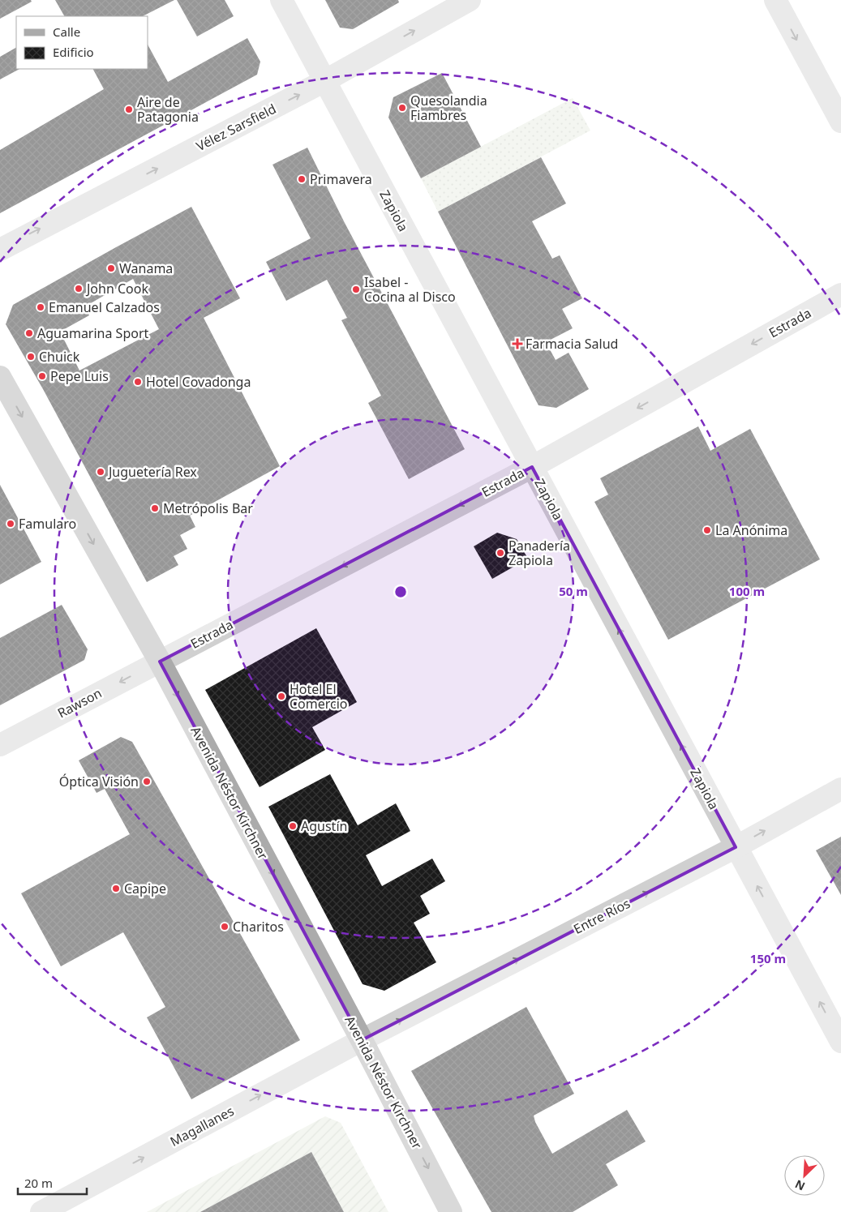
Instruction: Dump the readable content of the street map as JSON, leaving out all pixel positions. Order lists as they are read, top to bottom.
{
  "streets": {
    "main road": ["Avenida Néstor Kirchner"],
    "street": [
      "Vélez Sarsfield",
      "Zapiola",
      "Estrada",
      "Rawson",
      "Entre Ríos",
      "Magallanes"
    ]
  },
  "crossings": [
    ["Vélez Sarsfield", "Zapiola"],
    ["Zapiola", "Estrada"],
    ["Zapiola", "Entre Ríos"],
    ["Estrada", "Rawson"],
    ["Estrada", "Avenida Néstor Kirchner"],
    ["Rawson", "Avenida Néstor Kirchner"],
    ["Avenida Néstor Kirchner", "Entre Ríos"],
    ["Avenida Néstor Kirchner", "Magallanes"],
    ["Entre Ríos", "Magallanes"]
  ],
  "one_way": [
    "Vélez Sarsfield",
    "Zapiola",
    "Estrada",
    "Rawson",
    "Avenida Néstor Kirchner",
    "Entre Ríos",
    "Magallanes"
  ],
  "places": {
    "other": [
      "Quesolandia Fiambres",
      "Aire de Patagonia",
      "Primavera",
      "Wanama",
      "John Cook",
      "Isabel - Cocina al Disco",
      "Emanuel Calzados",
      "Aguamarina Sport",
      "Chuick",
      "Pepe Luis",
      "Hotel Covadonga",
      "Juguetería Rex",
      "Metrópolis Bar",
      "Famularo",
      "La Anónima",
      "Panadería Zapiola",
      "Hotel El Comercio",
      "Óptica Visión",
      "Agustín",
      "Capipe",
      "Charitos"
    ],
    "health": ["Farmacia Salud"]
  },
  "legend": ["Calle", "Edificio"],
  "scale_bar": "20 m",
  "north": "bottom left",
  "rings": ["50 m", "100 m", "150 m"]
}
